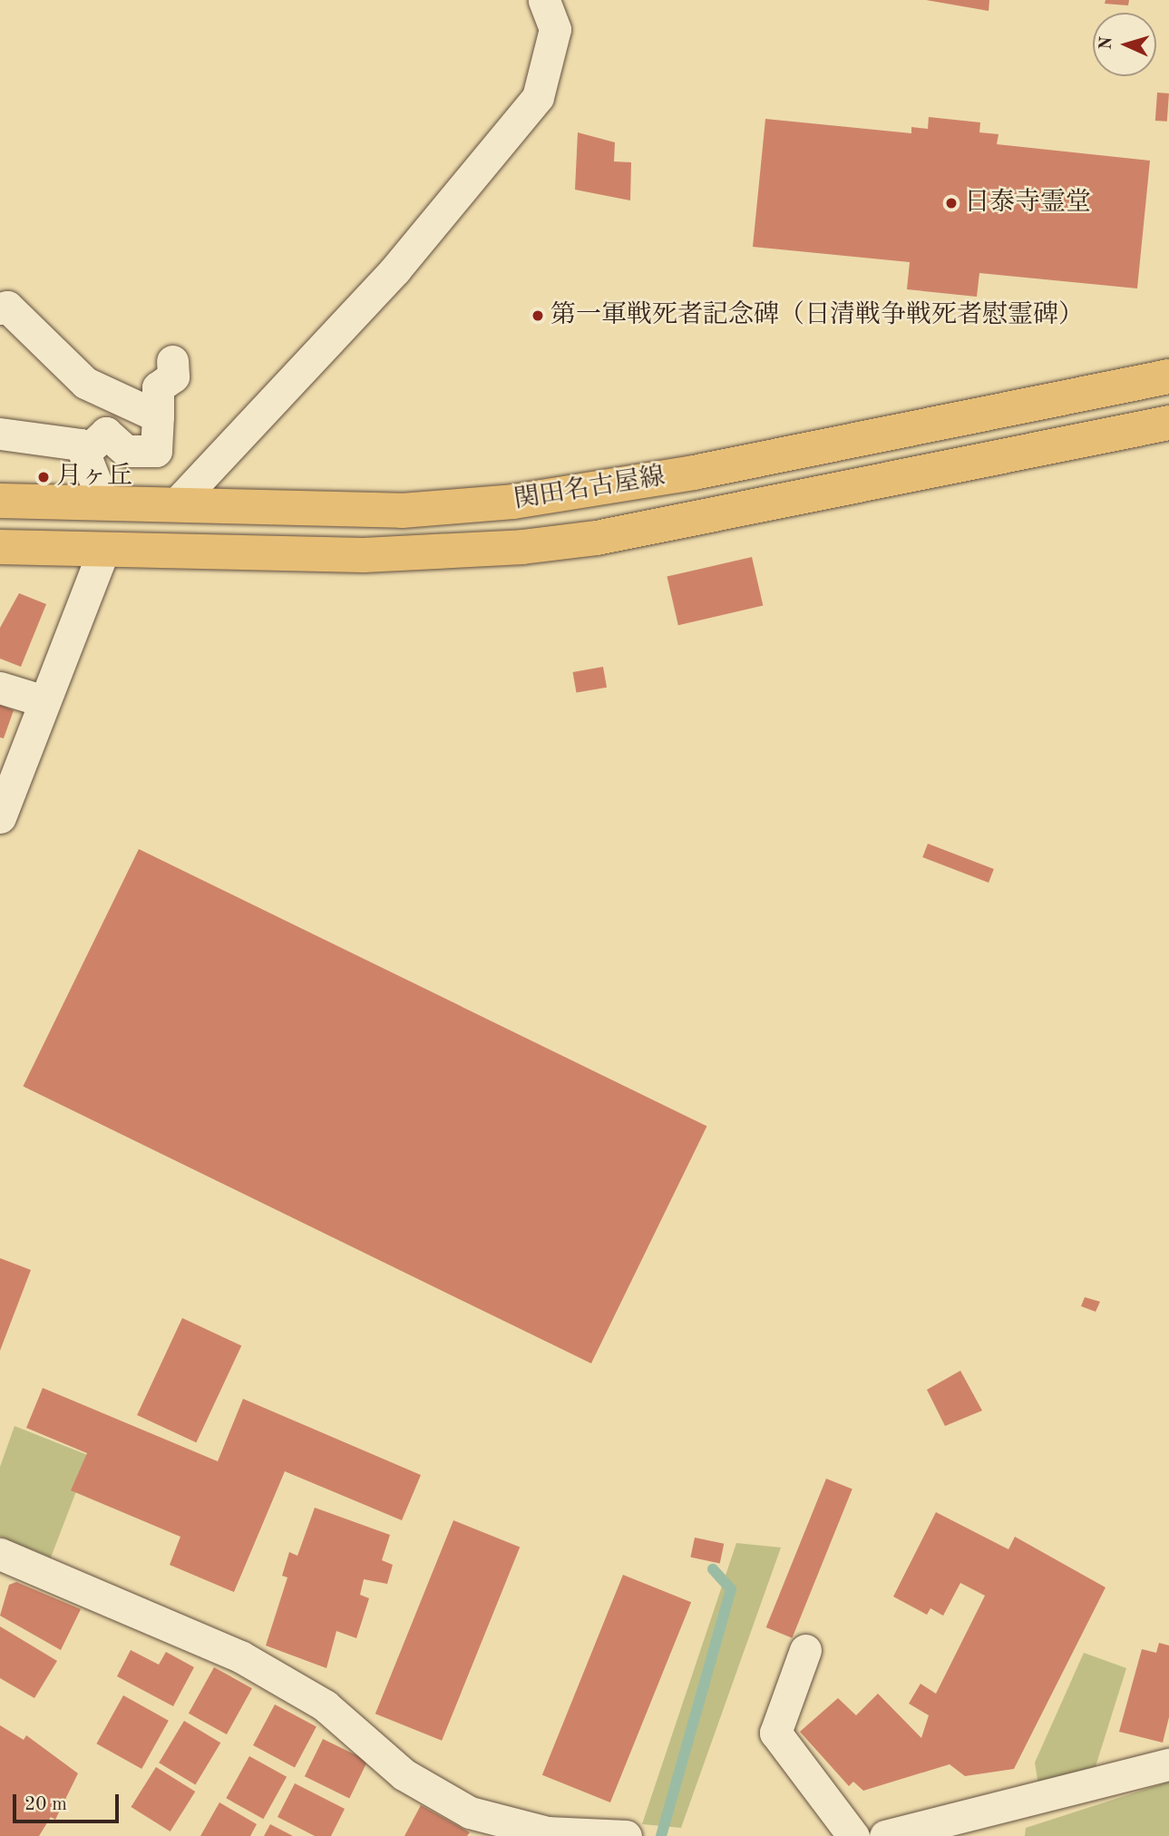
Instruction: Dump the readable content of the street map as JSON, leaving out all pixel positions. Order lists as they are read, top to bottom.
{
  "streets": {
    "main road": ["関田名古屋線"]
  },
  "places": ["日泰寺霊堂", "第一軍戦死者記念碑（日清戦争戦死者慰霊碑）", "月ヶ丘"],
  "scale_bar": "20 m",
  "north": "left"
}
